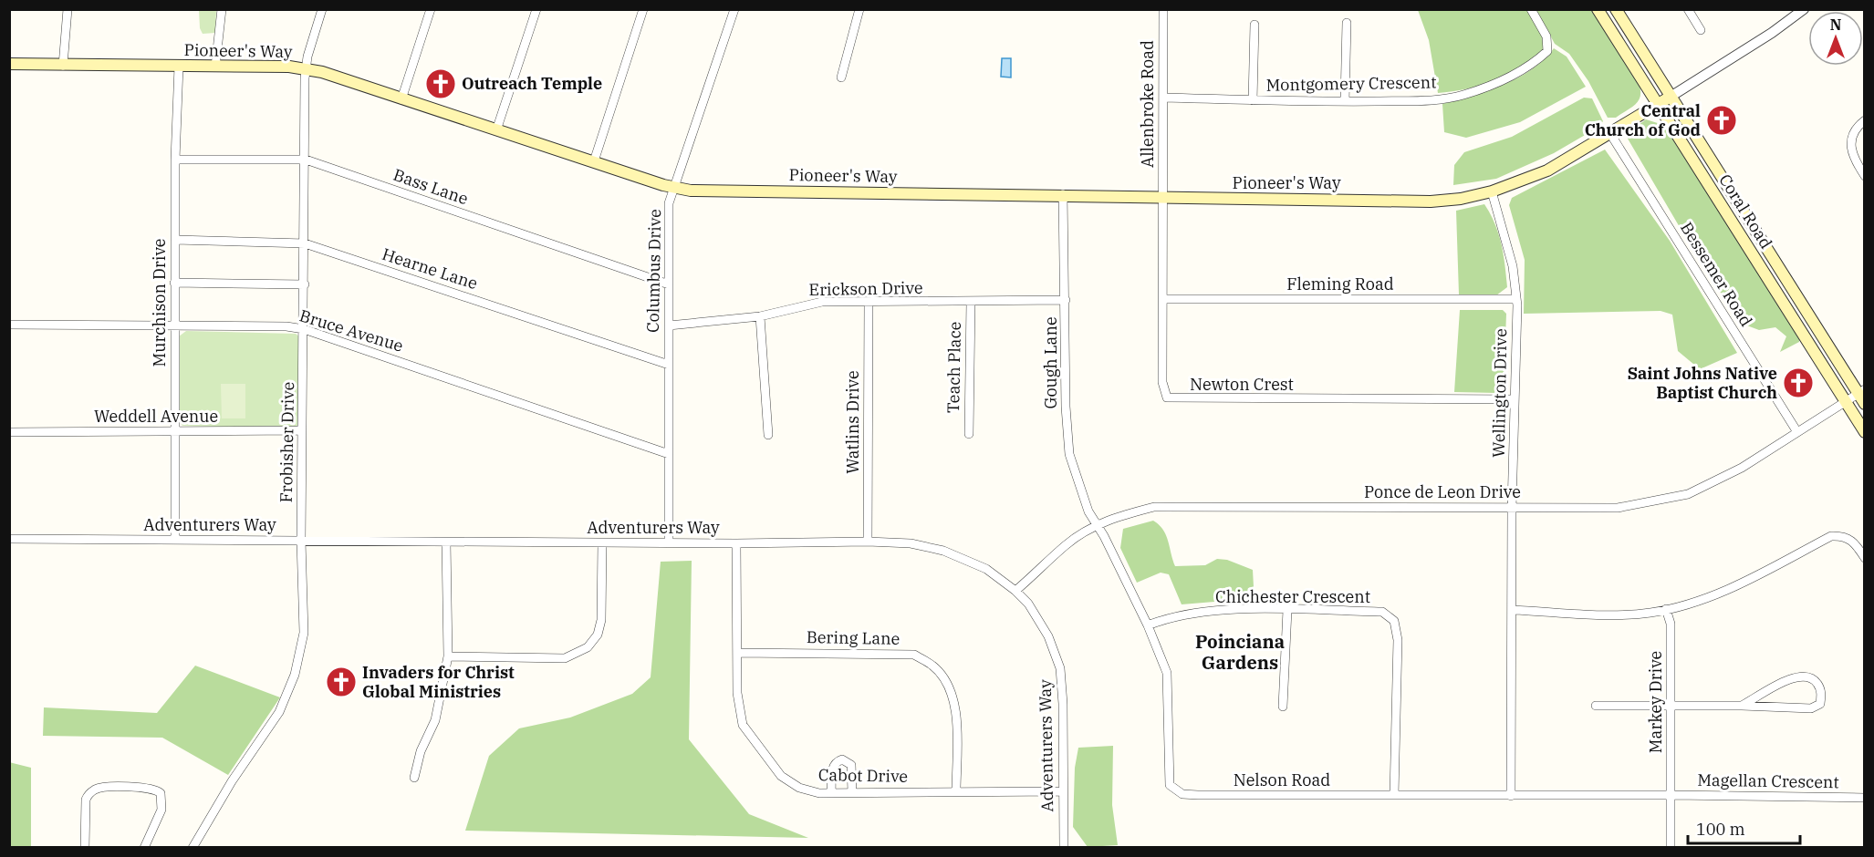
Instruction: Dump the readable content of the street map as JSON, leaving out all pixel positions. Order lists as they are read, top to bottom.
{
  "streets": {
    "main road": ["Pioneer's Way", "Coral Road"],
    "street": [
      "Montgomery Crescent",
      "Allenbroke Road",
      "Bass Lane",
      "Hearne Lane",
      "Columbus Drive",
      "Bessemer Road",
      "Fleming Road",
      "Erickson Drive",
      "Murchison Drive",
      "Bruce Avenue",
      "Gough Lane",
      "Teach Place",
      "Newton Crest",
      "Wellington Drive",
      "Weddell Avenue",
      "Watlins Drive",
      "Frobisher Drive",
      "Ponce de Leon Drive",
      "Adventurers Way",
      "Chichester Crescent",
      "Bering Lane",
      "Markey Drive",
      "Cabot Drive",
      "Nelson Road",
      "Magellan Crescent"
    ]
  },
  "crossings": [
    ["Pioneer's Way", "Allenbroke Road"],
    ["Pioneer's Way", "Coral Road"],
    ["Pioneer's Way", "Columbus Drive"],
    ["Pioneer's Way", "Bessemer Road"],
    ["Pioneer's Way", "Murchison Drive"],
    ["Pioneer's Way", "Gough Lane"],
    ["Pioneer's Way", "Newton Crest"],
    ["Pioneer's Way", "Wellington Drive"],
    ["Pioneer's Way", "Frobisher Drive"],
    ["Montgomery Crescent", "Allenbroke Road"],
    ["Allenbroke Road", "Newton Crest"],
    ["Bass Lane", "Columbus Drive"],
    ["Bass Lane", "Murchison Drive"],
    ["Bass Lane", "Frobisher Drive"],
    ["Coral Road", "Ponce de Leon Drive"],
    ["Hearne Lane", "Columbus Drive"],
    ["Hearne Lane", "Murchison Drive"],
    ["Hearne Lane", "Frobisher Drive"],
    ["Columbus Drive", "Erickson Drive"],
    ["Columbus Drive", "Bruce Avenue"],
    ["Columbus Drive", "Adventurers Way"],
    ["Bessemer Road", "Ponce de Leon Drive"],
    ["Fleming Road", "Newton Crest"],
    ["Fleming Road", "Wellington Drive"],
    ["Erickson Drive", "Gough Lane"],
    ["Erickson Drive", "Teach Place"],
    ["Erickson Drive", "Watlins Drive"],
    ["Murchison Drive", "Bruce Avenue"],
    ["Murchison Drive", "Weddell Avenue"],
    ["Murchison Drive", "Adventurers Way"],
    ["Bruce Avenue", "Frobisher Drive"],
    ["Gough Lane", "Ponce de Leon Drive"],
    ["Gough Lane", "Nelson Road"],
    ["Newton Crest", "Wellington Drive"],
    ["Wellington Drive", "Ponce de Leon Drive"],
    ["Wellington Drive", "Nelson Road"],
    ["Weddell Avenue", "Frobisher Drive"],
    ["Watlins Drive", "Adventurers Way"],
    ["Frobisher Drive", "Adventurers Way"],
    ["Ponce de Leon Drive", "Adventurers Way"],
    ["Ponce de Leon Drive", "Nelson Road"],
    ["Adventurers Way", "Cabot Drive"],
    ["Chichester Crescent", "Nelson Road"],
    ["Bering Lane", "Cabot Drive"],
    ["Markey Drive", "Nelson Road"],
    ["Markey Drive", "Magellan Crescent"],
    ["Nelson Road", "Magellan Crescent"]
  ],
  "districts": ["Poinciana Gardens"],
  "places": {
    "church": [
      "Outreach Temple",
      "Central Church of God",
      "Saint Johns Native Baptist Church",
      "Invaders for Christ Global Ministries"
    ]
  },
  "scale_bar": "100 m",
  "north": "top"
}
